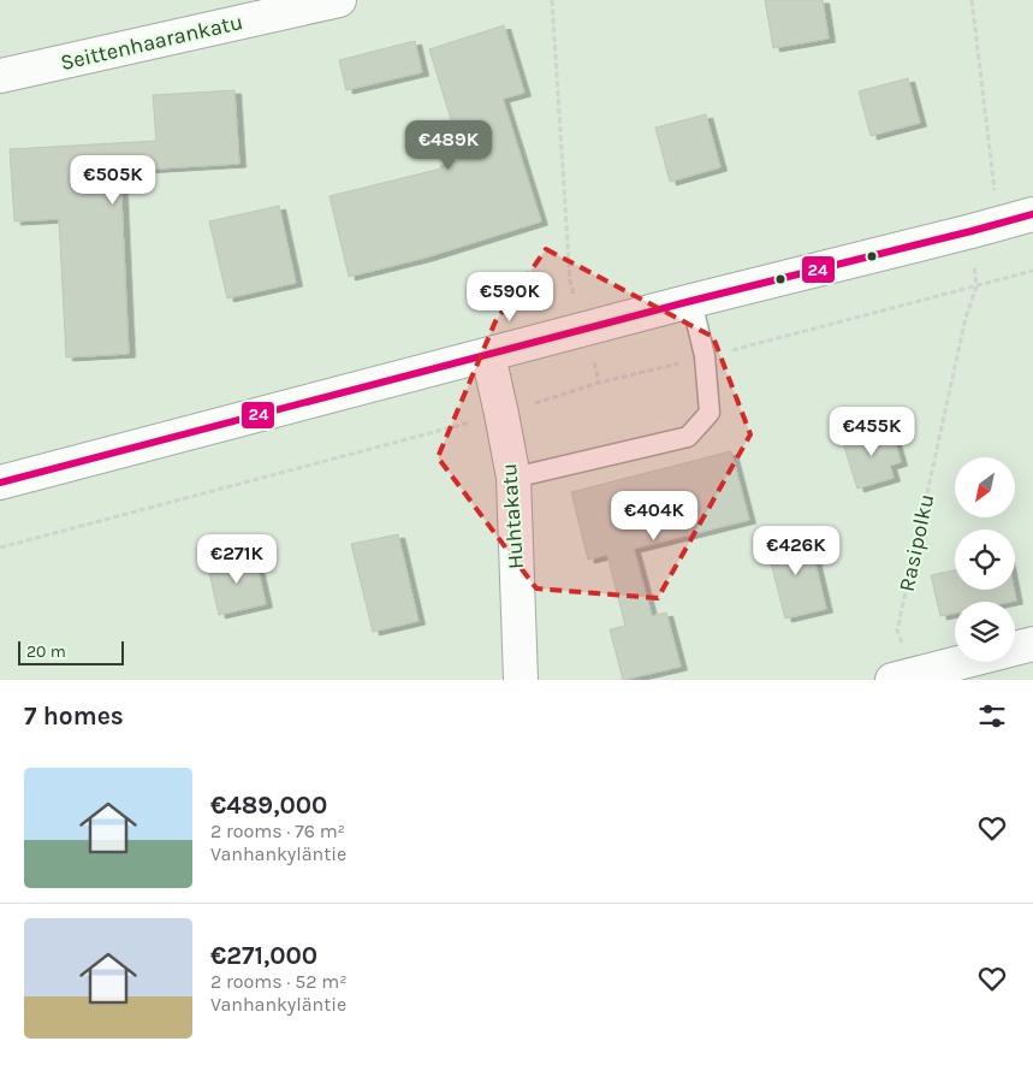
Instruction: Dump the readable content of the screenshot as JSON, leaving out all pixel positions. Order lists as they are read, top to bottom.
{
  "streets": {
    "street": ["Seittenhaarankatu", "Huhtakatu"],
    "path": ["Rasipolku"]
  },
  "lines": ["transit line 24"],
  "scale_bar": "20 m",
  "north": "bottom left",
  "page": {
    "price": [
      "€489K",
      "€505K",
      "€590K",
      "€455K",
      "€404K",
      "€426K",
      "€271K"
    ],
    "scale": "20 m",
    "heading": "7 homes",
    "list": [
      {
        "name": "€489,000",
        "note": "2 rooms · 76 m² · Vanhankyläntie"
      },
      {
        "name": "€271,000",
        "note": "2 rooms · 52 m² · Vanhankyläntie"
      }
    ]
  }
}
